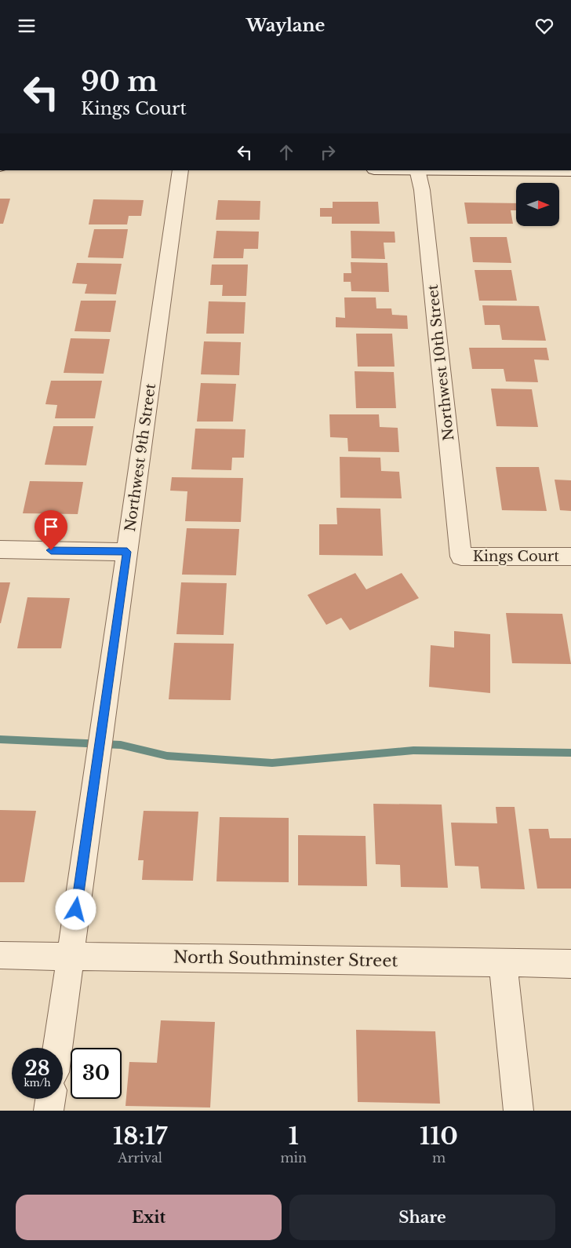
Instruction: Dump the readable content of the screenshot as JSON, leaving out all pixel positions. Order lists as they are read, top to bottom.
{
  "streets": {
    "street": [
      "Northwest 10th Street",
      "Northwest 9th Street",
      "Kings Court",
      "North Southminster Street"
    ]
  },
  "crossings": [
    ["Northwest 10th Street", "Kings Court"],
    ["Northwest 9th Street", "North Southminster Street"]
  ],
  "north": "right",
  "page": {
    "header": "Waylane",
    "turn": ["90 m", "Kings Court"],
    "speed": "28 km/h",
    "limit": "30",
    "eta": [
      "18:17",
      "Arrival",
      "1",
      "min",
      "110",
      "m"
    ],
    "buttons": ["Exit", "Share"]
  }
}
